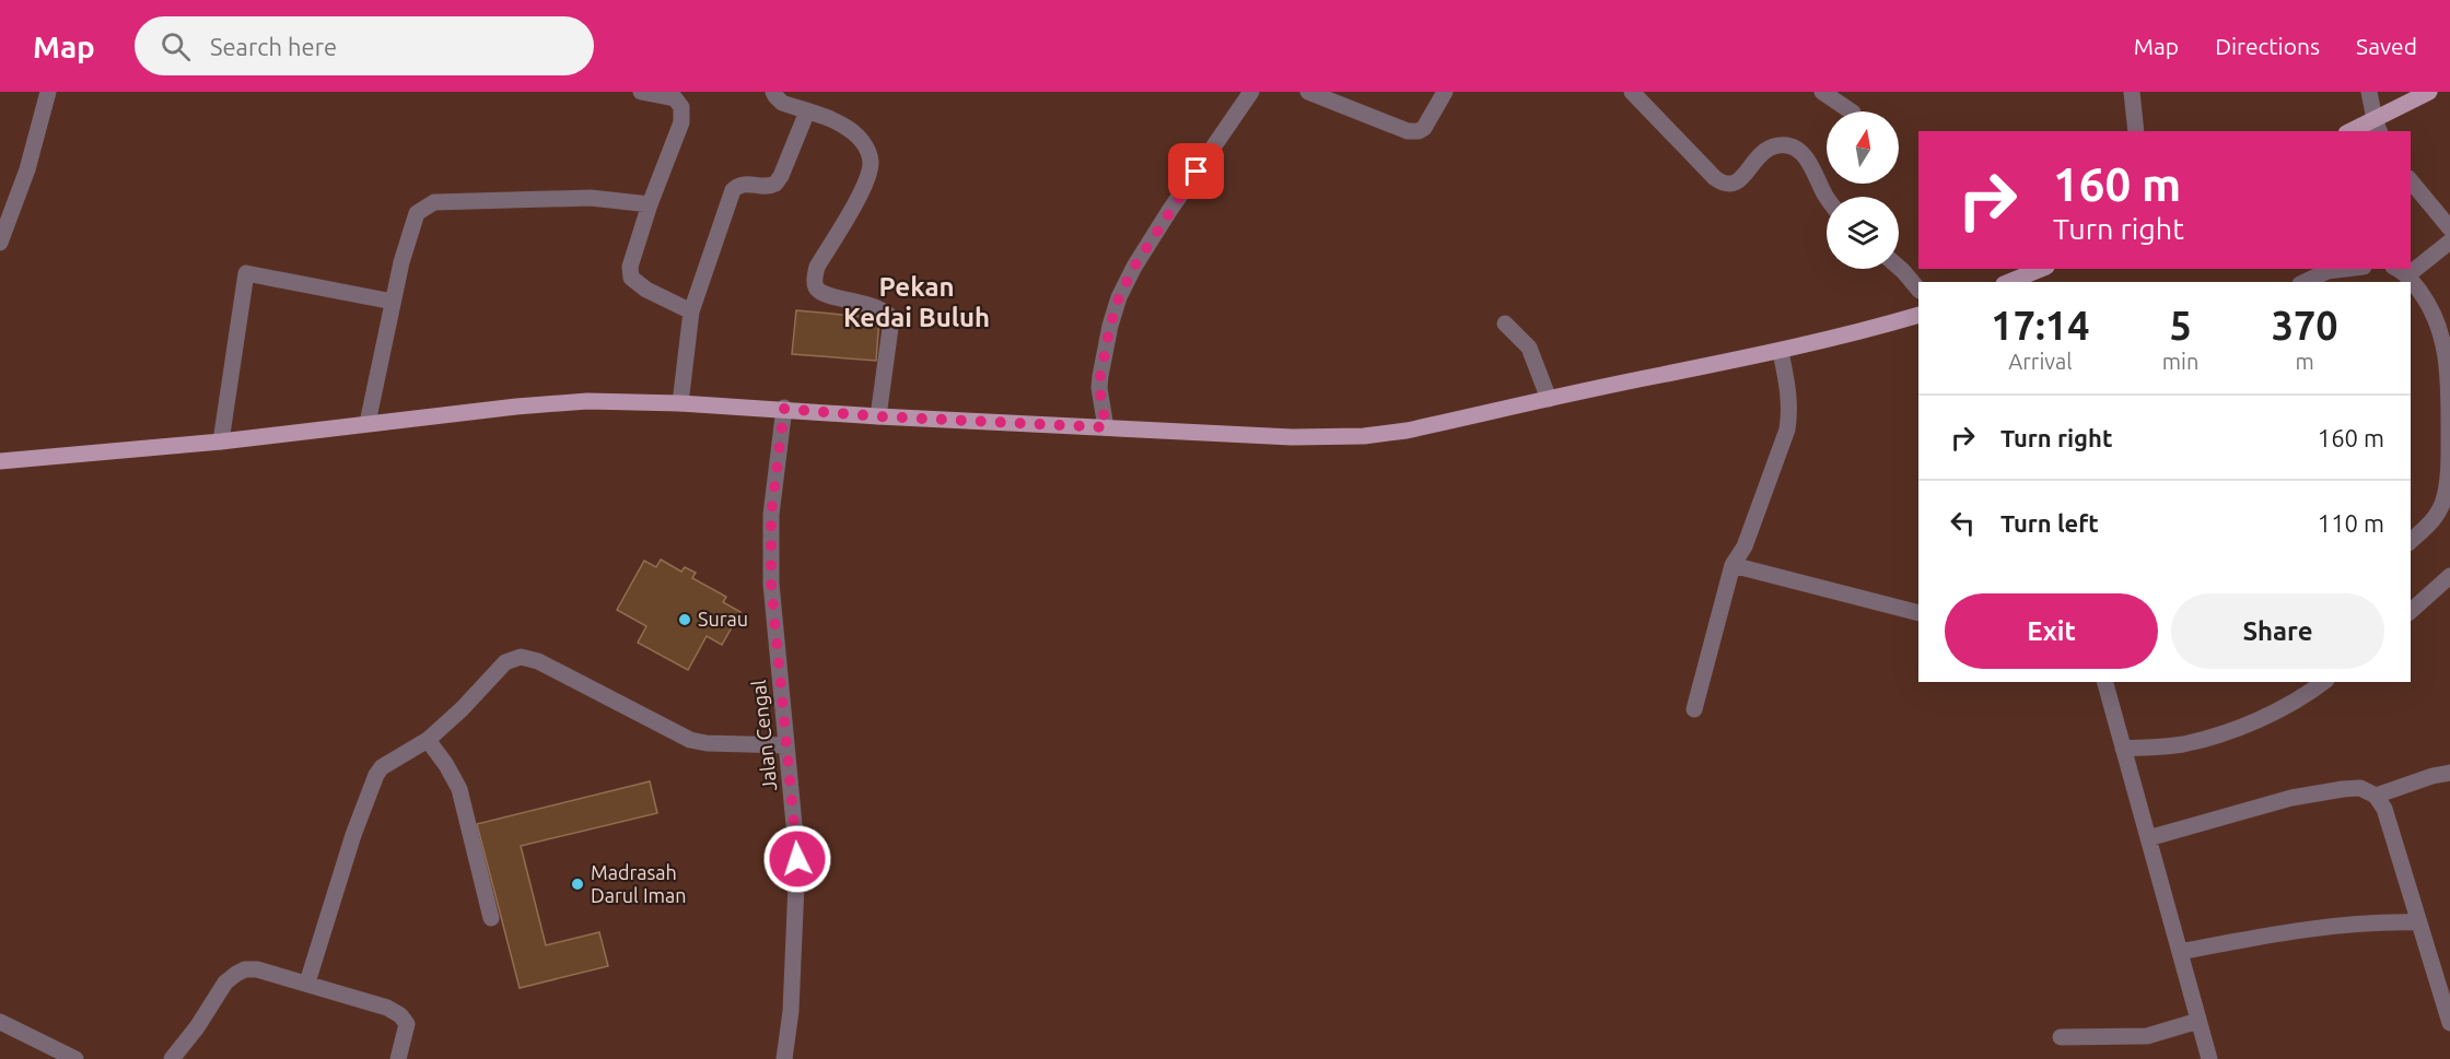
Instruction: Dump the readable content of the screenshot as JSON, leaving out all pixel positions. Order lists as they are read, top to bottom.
{
  "streets": {
    "street": ["Jalan Cengal"]
  },
  "districts": ["Pekan Kedai Buluh"],
  "places": ["Surau", "Madrasah Darul Iman"],
  "north": "top",
  "page": {
    "header": "Map",
    "search": "Search here",
    "nav": ["Map", "Directions", "Saved"],
    "turn": ["160 m", "Turn right"],
    "eta": [
      "17:14",
      "Arrival",
      "5",
      "min",
      "370",
      "m"
    ],
    "list": [
      {
        "name": "Turn right",
        "value": "160 m"
      },
      {
        "name": "Turn left",
        "value": "110 m"
      }
    ],
    "buttons": ["Exit", "Share"]
  }
}
